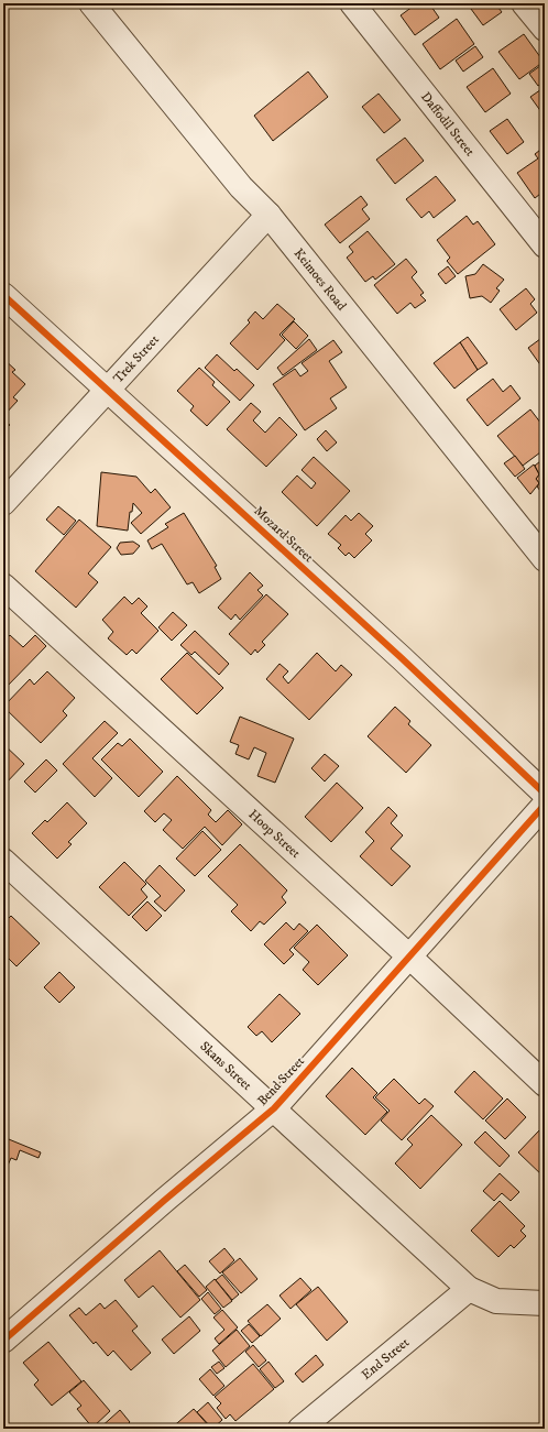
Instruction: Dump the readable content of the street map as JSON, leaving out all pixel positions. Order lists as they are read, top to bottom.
{
  "streets": {
    "street": [
      "Daffodil Street",
      "Keimoes Road",
      "Trek Street",
      "Mozard Street",
      "Hoop Street",
      "Skans Street",
      "Bend Street",
      "End Street"
    ]
  },
  "crossings": [
    ["Keimoes Road", "Trek Street"],
    ["Trek Street", "Mozard Street"],
    ["Hoop Street", "Bend Street"],
    ["Skans Street", "Bend Street"],
    ["Skans Street", "End Street"]
  ]
}
